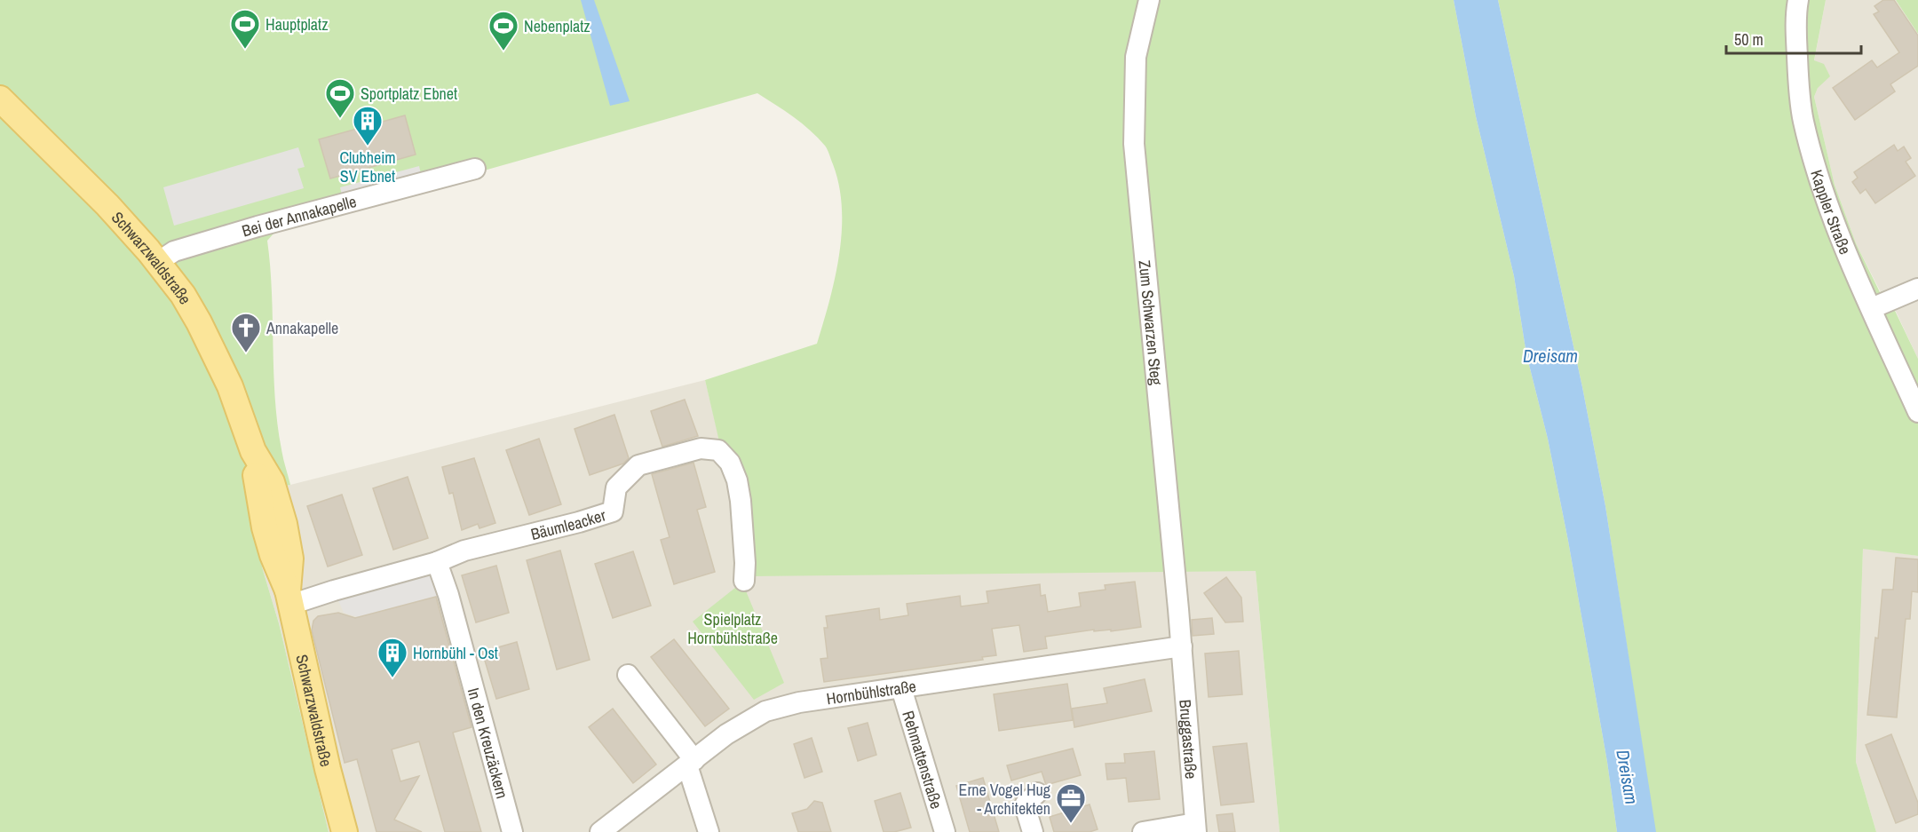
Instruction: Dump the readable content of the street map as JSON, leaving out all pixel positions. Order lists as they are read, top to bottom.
{
  "streets": {
    "main road": ["Schwarzwaldstraße"],
    "street": [
      "Kappler Straße",
      "Bei der Annakapelle",
      "Zum Schwarzen Steg",
      "Bäumleacker",
      "Hornbühlstraße",
      "Bruggastraße",
      "In den Kreuzäckern",
      "Rehmattenstraße"
    ]
  },
  "crossings": [
    ["Bei der Annakapelle", "Schwarzwaldstraße"],
    ["Schwarzwaldstraße", "Bäumleacker"],
    ["Zum Schwarzen Steg", "Hornbühlstraße"],
    ["Zum Schwarzen Steg", "Bruggastraße"],
    ["Bäumleacker", "In den Kreuzäckern"],
    ["Hornbühlstraße", "Bruggastraße"],
    ["Hornbühlstraße", "Rehmattenstraße"]
  ],
  "water": ["Dreisam"],
  "parks": ["Spielplatz Hornbühlstraße"],
  "places": {
    "sports": ["Hauptplatz", "Nebenplatz", "Sportplatz Ebnet"],
    "building": ["Clubheim SV Ebnet", "Hornbühl - Ost"],
    "church": ["Annakapelle"],
    "office": ["Erne Vogel Hug - Architekten"]
  },
  "scale_bar": "50 m"
}
